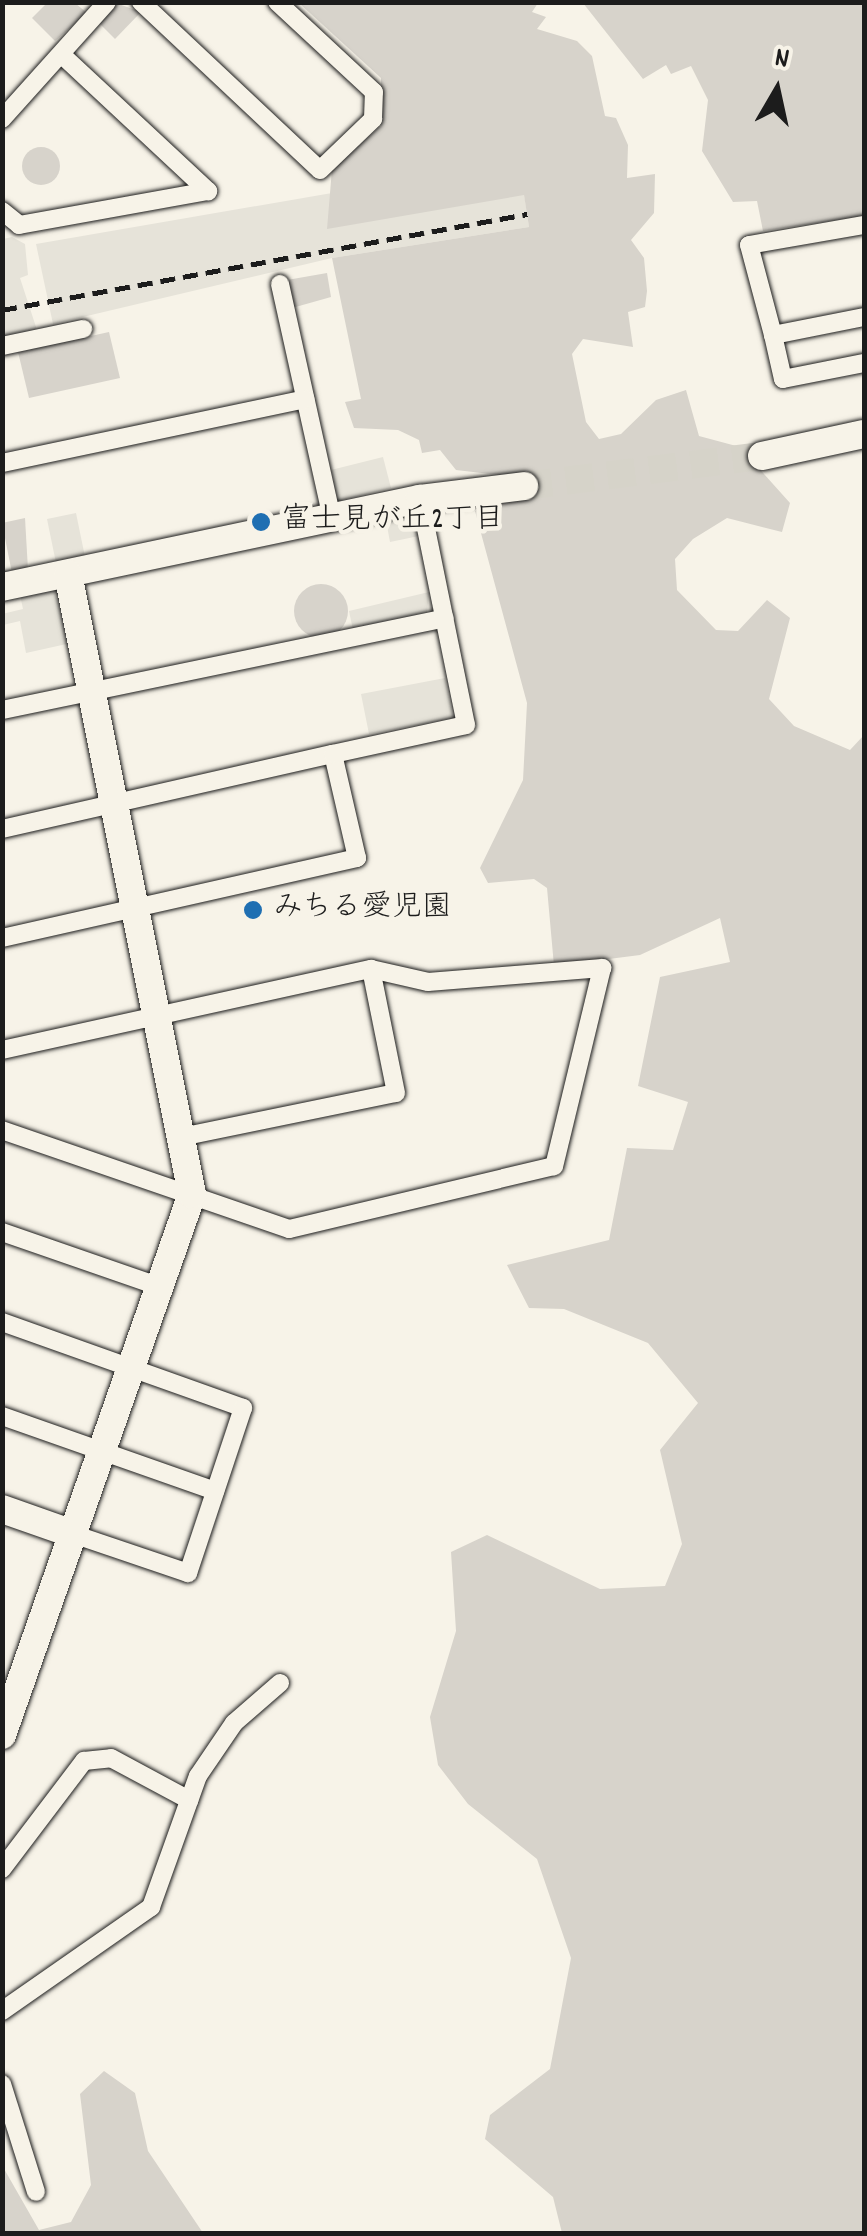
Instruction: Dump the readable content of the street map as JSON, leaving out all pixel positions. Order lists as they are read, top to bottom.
{
  "places": ["富士見が丘2丁目", "みちる愛児園"],
  "north": "top"
}
